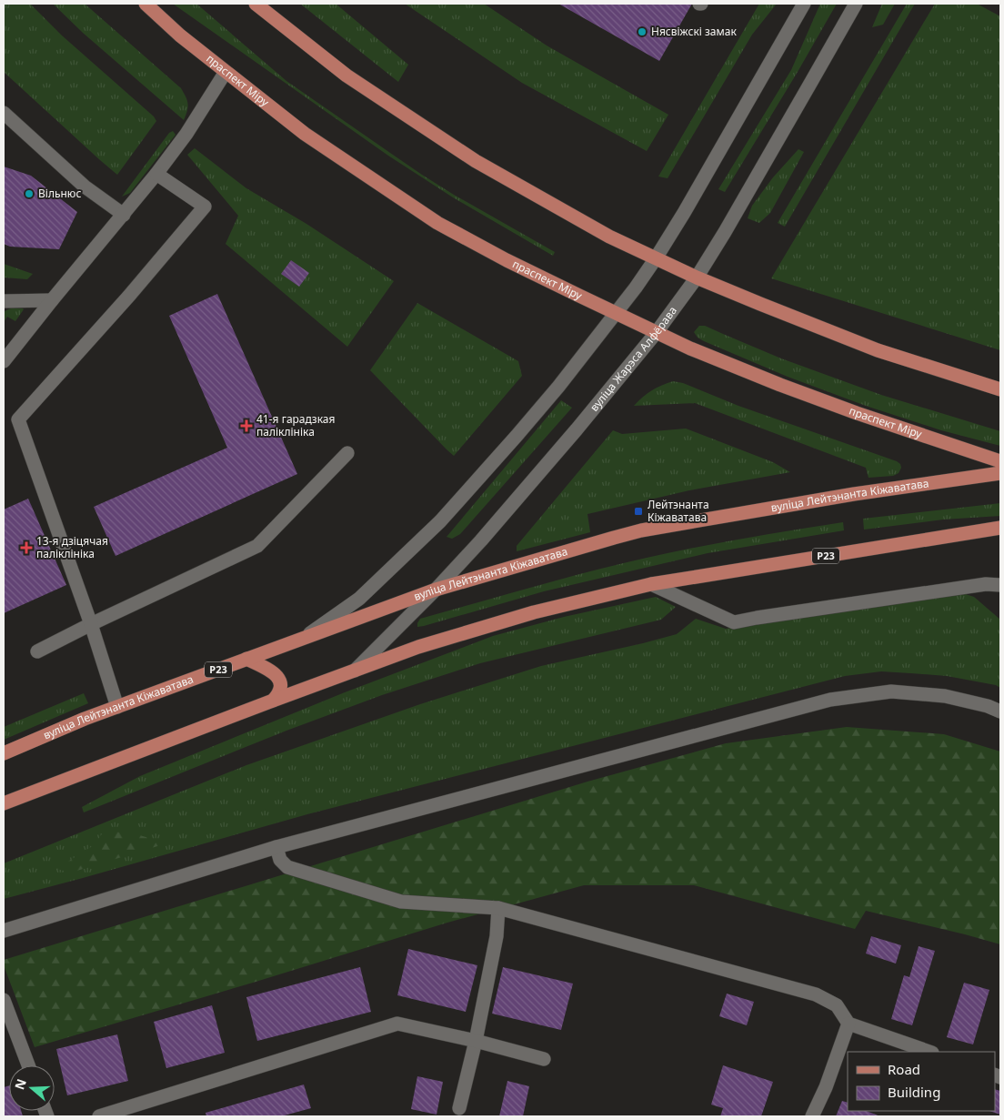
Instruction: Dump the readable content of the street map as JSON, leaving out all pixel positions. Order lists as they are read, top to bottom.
{
  "streets": {
    "main road": ["праспект Міру", "вуліца Лейтэнанта Кіжаватава", "Р23"],
    "street": ["вуліца Жарэса Алфёрава"]
  },
  "crossings": [
    ["праспект Міру", "вуліца Жарэса Алфёрава"],
    ["вуліца Жарэса Алфёрава", "вуліца Лейтэнанта Кіжаватава"],
    ["вуліца Жарэса Алфёрава", "Р23"]
  ],
  "places": {
    "other": ["Нясвіжскі замак", "Вільнюс"],
    "health": ["41-я гарадзкая паліклініка", "13-я дзіцячая паліклініка"],
    "transit": ["Лейтэнанта Кіжаватава"]
  },
  "legend": ["Road", "Building"],
  "north": "left"
}
